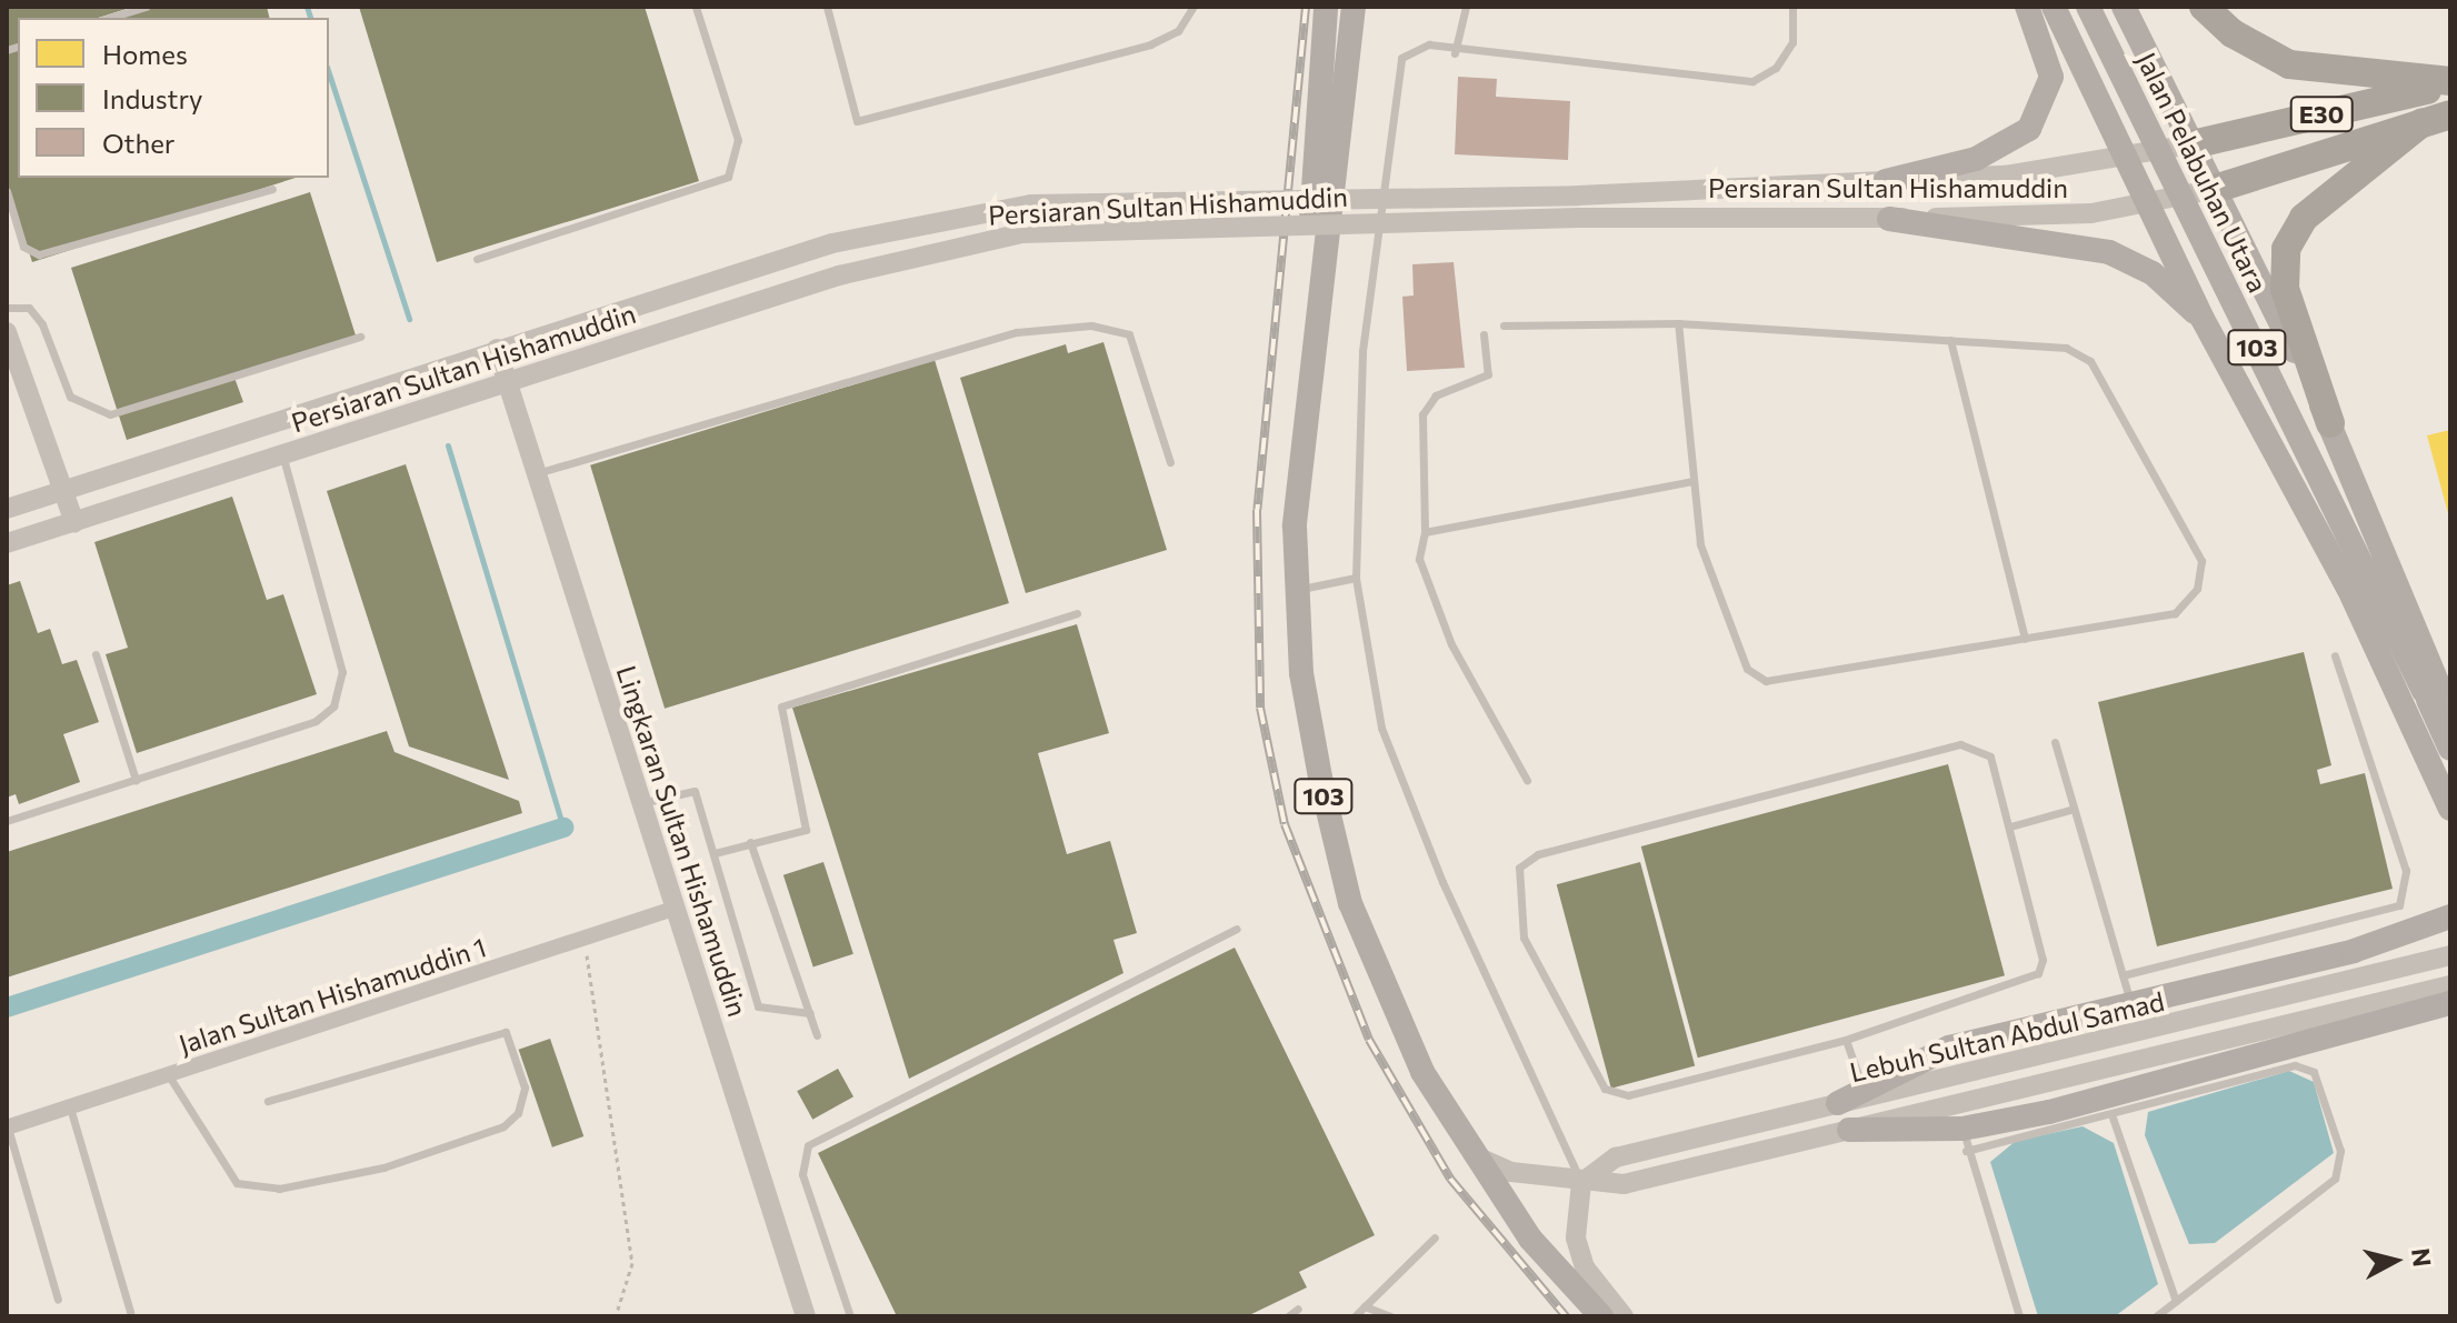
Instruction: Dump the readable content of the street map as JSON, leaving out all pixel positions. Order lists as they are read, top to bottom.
{
  "streets": {
    "highway": ["E30"],
    "main road": ["Jalan Pelabuhan Utara", "103"],
    "street": [
      "Persiaran Sultan Hishamuddin",
      "Lingkaran Sultan Hishamuddin",
      "Jalan Sultan Hishamuddin 1",
      "Lebuh Sultan Abdul Samad"
    ]
  },
  "crossings": [
    ["E30", "Persiaran Sultan Hishamuddin"],
    ["Persiaran Sultan Hishamuddin", "Lingkaran Sultan Hishamuddin"],
    ["103", "Lebuh Sultan Abdul Samad"],
    ["Lingkaran Sultan Hishamuddin", "Jalan Sultan Hishamuddin 1"]
  ],
  "legend": ["Homes", "Industry", "Other"],
  "north": "right"
}
